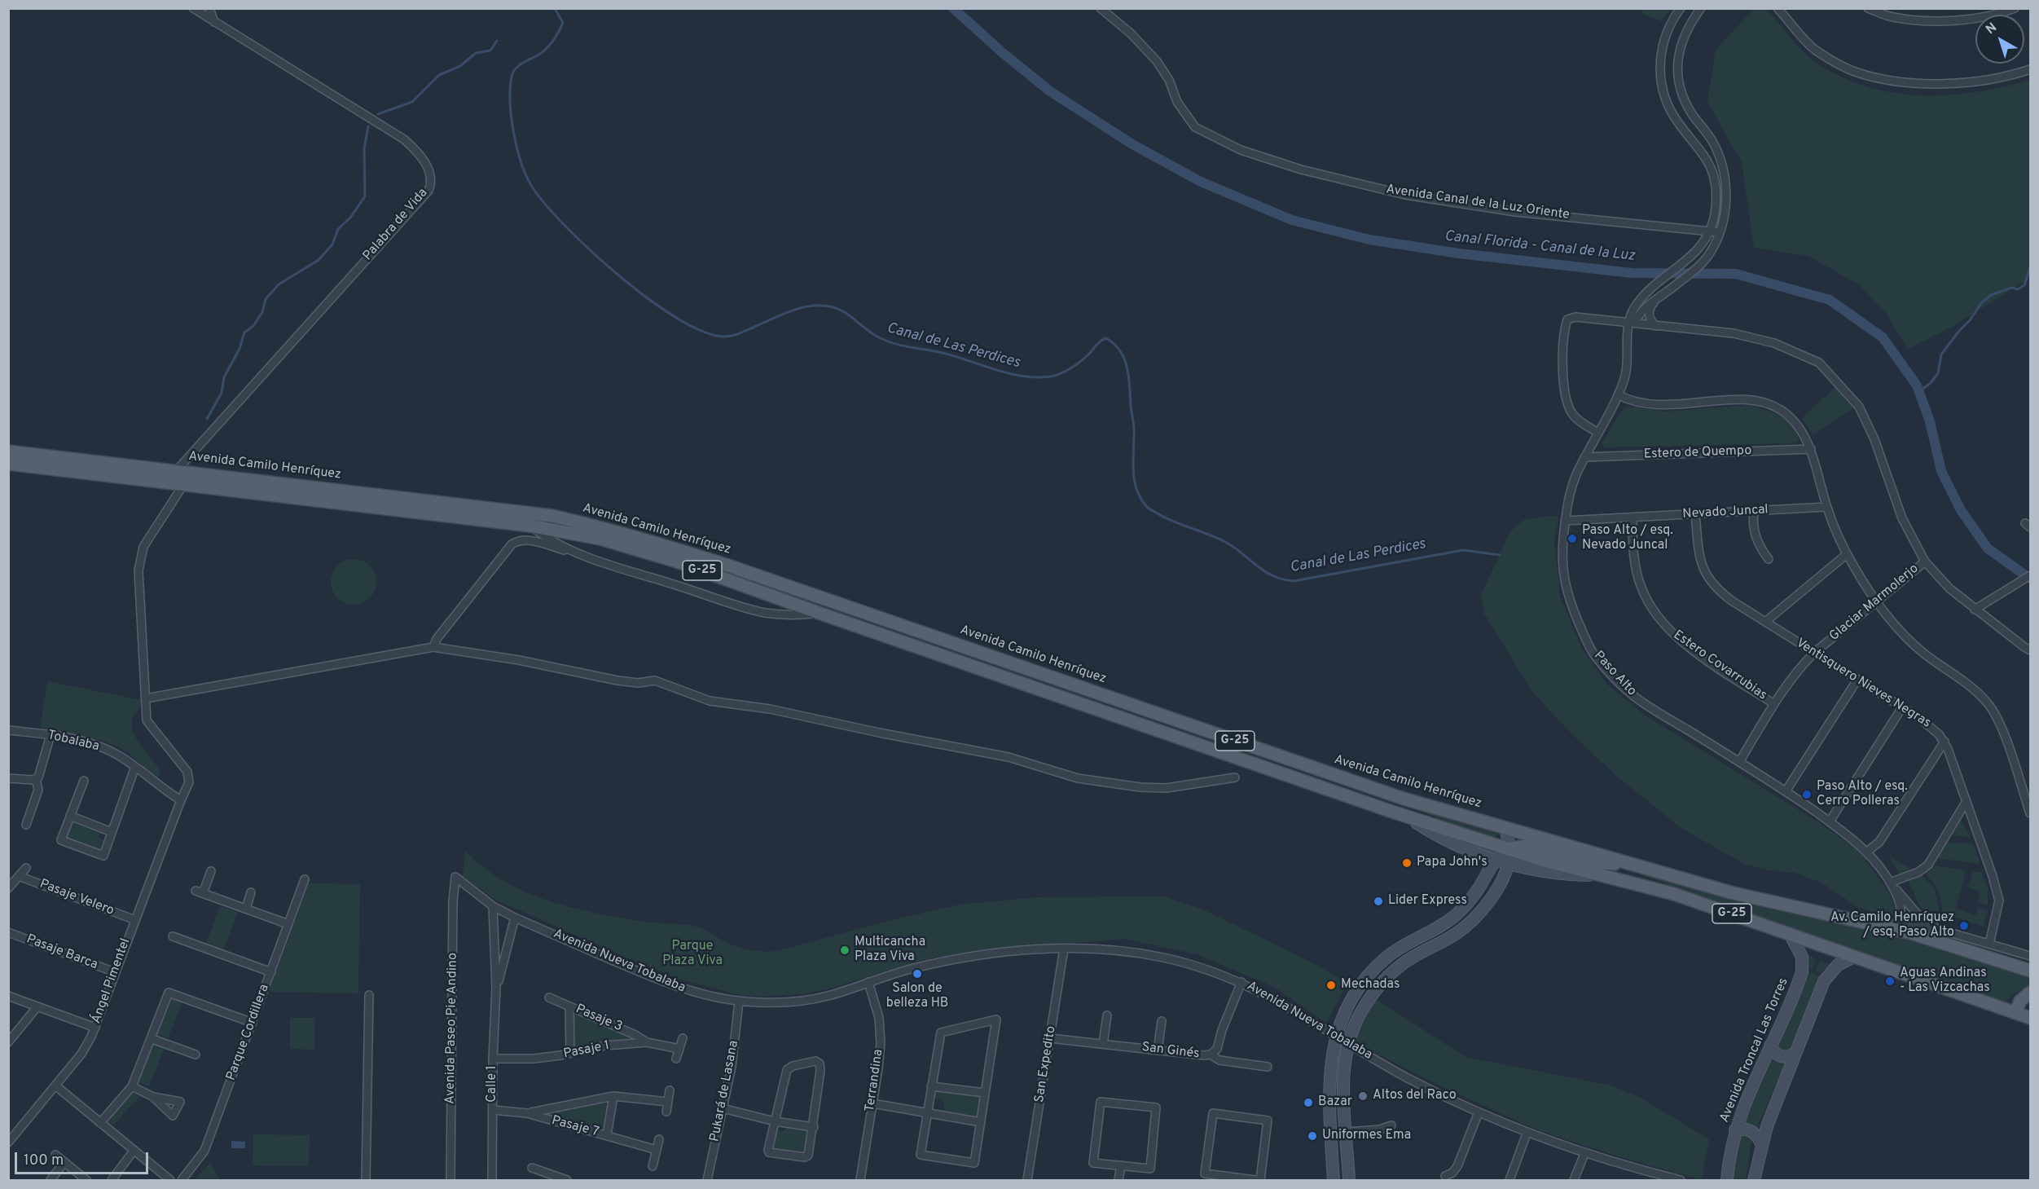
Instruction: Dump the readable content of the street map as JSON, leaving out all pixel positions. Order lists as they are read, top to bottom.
{
  "streets": {
    "main road": ["Avenida Camilo Henríquez", "G-25", "Avenida Troncal Las Torres"],
    "street": [
      "Avenida Canal de la Luz Oriente",
      "Palabra de Vida",
      "Estero de Quempo",
      "Nevado Juncal",
      "Glaciar Marmolerjo",
      "Estero Covarrubias",
      "Paso Alto",
      "Ventisquero Nieves Negras",
      "Tobalaba",
      "Pasaje Velero",
      "Pasaje Barca",
      "Avenida Nueva Tobalaba",
      "Ángel Pimentel",
      "Pasaje 3",
      "Avenida Paseo Pie Andino",
      "Parque Cordillera",
      "Pasaje 1",
      "San Ginés",
      "San Expedito",
      "Terrandina",
      "Calle 1",
      "Pukará de Lasana",
      "Pasaje 7"
    ]
  },
  "crossings": [
    ["Palabra de Vida", "Avenida Camilo Henríquez"],
    ["Estero de Quempo", "Paso Alto"],
    ["Avenida Camilo Henríquez", "Paso Alto"],
    ["Avenida Camilo Henríquez", "Ángel Pimentel"],
    ["Avenida Camilo Henríquez", "Avenida Troncal Las Torres"],
    ["Nevado Juncal", "Estero Covarrubias"],
    ["Nevado Juncal", "Paso Alto"],
    ["Nevado Juncal", "Ventisquero Nieves Negras"],
    ["Glaciar Marmolerjo", "Estero Covarrubias"],
    ["Glaciar Marmolerjo", "Paso Alto"],
    ["Glaciar Marmolerjo", "Ventisquero Nieves Negras"],
    ["Tobalaba", "Ángel Pimentel"],
    ["Pasaje Velero", "Ángel Pimentel"],
    ["Pasaje Barca", "Ángel Pimentel"],
    ["Avenida Nueva Tobalaba", "Avenida Paseo Pie Andino"],
    ["Avenida Nueva Tobalaba", "San Ginés"],
    ["Avenida Nueva Tobalaba", "San Expedito"],
    ["Avenida Nueva Tobalaba", "Terrandina"],
    ["Avenida Nueva Tobalaba", "Calle 1"],
    ["Avenida Nueva Tobalaba", "Pukará de Lasana"],
    ["Pasaje 3", "Pasaje 1"],
    ["Pasaje 1", "Calle 1"],
    ["San Ginés", "San Expedito"],
    ["Calle 1", "Pasaje 7"]
  ],
  "water": ["Canal Florida - Canal de la Luz", "Canal de Las Perdices"],
  "parks": ["Parque Plaza Viva"],
  "places": [
    "Paso Alto / esq. Nevado Juncal",
    "Paso Alto / esq. Cerro Polleras",
    "Papa John's",
    "Lider Express",
    "Av. Camilo Henríquez / esq. Paso Alto",
    "Multicancha Plaza Viva",
    "Salon de belleza HB",
    "Aguas Andinas - Las Vizcachas",
    "Mechadas",
    "Altos del Raco",
    "Bazar",
    "Uniformes Ema"
  ],
  "scale_bar": "100 m",
  "north": "top left"
}
